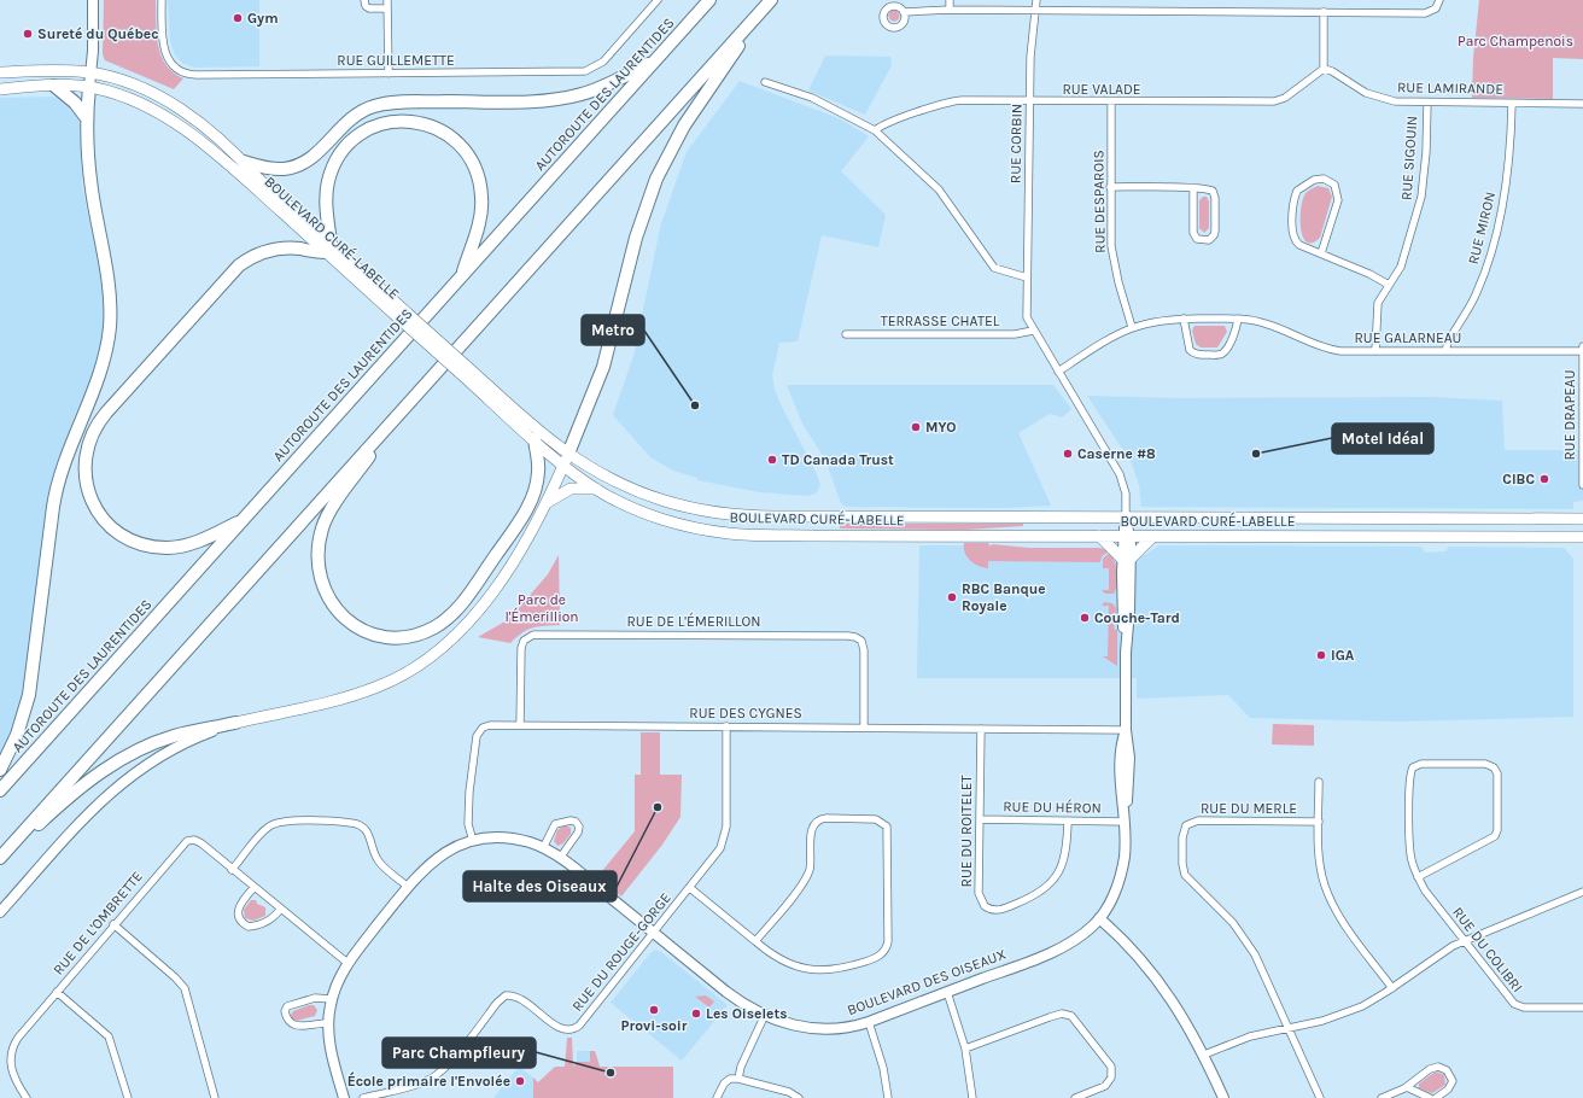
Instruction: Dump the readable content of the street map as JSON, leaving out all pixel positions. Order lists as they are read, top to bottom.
{
  "streets": {
    "highway": ["AUTOROUTE DES LAURENTIDES"],
    "main road": ["BOULEVARD CURÉ-LABELLE"],
    "street": [
      "RUE GUILLEMETTE",
      "RUE LAMIRANDE",
      "RUE VALADE",
      "RUE CORBIN",
      "RUE SIGOUIN",
      "RUE DESPAROIS",
      "RUE MIRON",
      "TERRASSE CHATEL",
      "RUE GALARNEAU",
      "RUE DRAPEAU",
      "RUE DE L'ÉMERILLON",
      "RUE DES CYGNES",
      "RUE DU HÉRON",
      "RUE DU MERLE",
      "RUE DU ROITELET",
      "RUE DE L'OMBRETTE",
      "RUE DU COLIBRI",
      "RUE DU ROUGE-GORGE",
      "BOULEVARD DES OISEAUX"
    ]
  },
  "crossings": [
    ["RUE LAMIRANDE", "RUE VALADE"],
    ["RUE LAMIRANDE", "RUE SIGOUIN"],
    ["RUE LAMIRANDE", "RUE MIRON"],
    ["RUE VALADE", "RUE CORBIN"],
    ["RUE VALADE", "RUE DESPAROIS"],
    ["RUE CORBIN", "BOULEVARD CURÉ-LABELLE"],
    ["RUE CORBIN", "TERRASSE CHATEL"],
    ["RUE CORBIN", "RUE GALARNEAU"],
    ["RUE CORBIN", "BOULEVARD DES OISEAUX"],
    ["RUE SIGOUIN", "RUE GALARNEAU"],
    ["RUE DESPAROIS", "RUE GALARNEAU"],
    ["RUE MIRON", "RUE GALARNEAU"],
    ["BOULEVARD CURÉ-LABELLE", "BOULEVARD DES OISEAUX"],
    ["RUE GALARNEAU", "RUE DRAPEAU"],
    ["RUE DE L'ÉMERILLON", "RUE DES CYGNES"],
    ["RUE DES CYGNES", "RUE DU ROITELET"],
    ["RUE DES CYGNES", "RUE DU ROUGE-GORGE"],
    ["RUE DES CYGNES", "BOULEVARD DES OISEAUX"],
    ["RUE DU HÉRON", "RUE DU ROITELET"],
    ["RUE DU HÉRON", "BOULEVARD DES OISEAUX"],
    ["RUE DE L'OMBRETTE", "BOULEVARD DES OISEAUX"],
    ["RUE DU ROUGE-GORGE", "BOULEVARD DES OISEAUX"]
  ],
  "parks": ["Parc Champenois", "Parc de l'Émerillion"],
  "places": [
    "Gym",
    "Sureté du Québec",
    "Metro",
    "MYO",
    "Caserne #8",
    "Motel Idéal",
    "TD Canada Trust",
    "CIBC",
    "RBC Banque Royale",
    "Couche-Tard",
    "IGA",
    "Halte des Oiseaux",
    "Provi-soir",
    "Les Oiselets",
    "Parc Champfleury",
    "École primaire l'Envolée"
  ]
}
